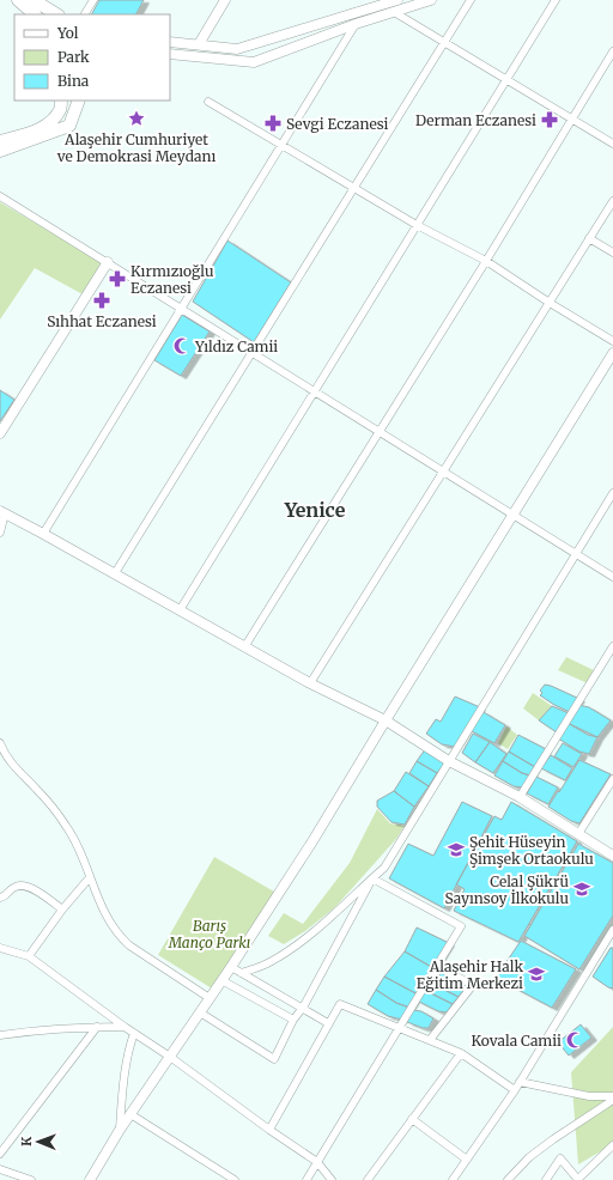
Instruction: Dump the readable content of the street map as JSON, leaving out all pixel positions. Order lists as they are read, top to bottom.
{
  "districts": ["Yenice"],
  "parks": ["Barış Manço Parkı"],
  "places": {
    "place": ["Alaşehir Cumhuriyet ve Demokrasi Meydanı"],
    "pharmacy": [
      "Derman Eczanesi",
      "Sevgi Eczanesi",
      "Kırmızıoğlu Eczanesi",
      "Sıhhat Eczanesi"
    ],
    "mosque": ["Yıldız Camii", "Kovala Camii"],
    "school or university": ["Şehit Hüseyin Şimşek Ortaokulu", "Celal Şükrü Sayınsoy İlkokulu", "Alaşehir Halk Eğitim Merkezi"]
  },
  "legend": ["Yol", "Park", "Bina"],
  "north": "left"
}
